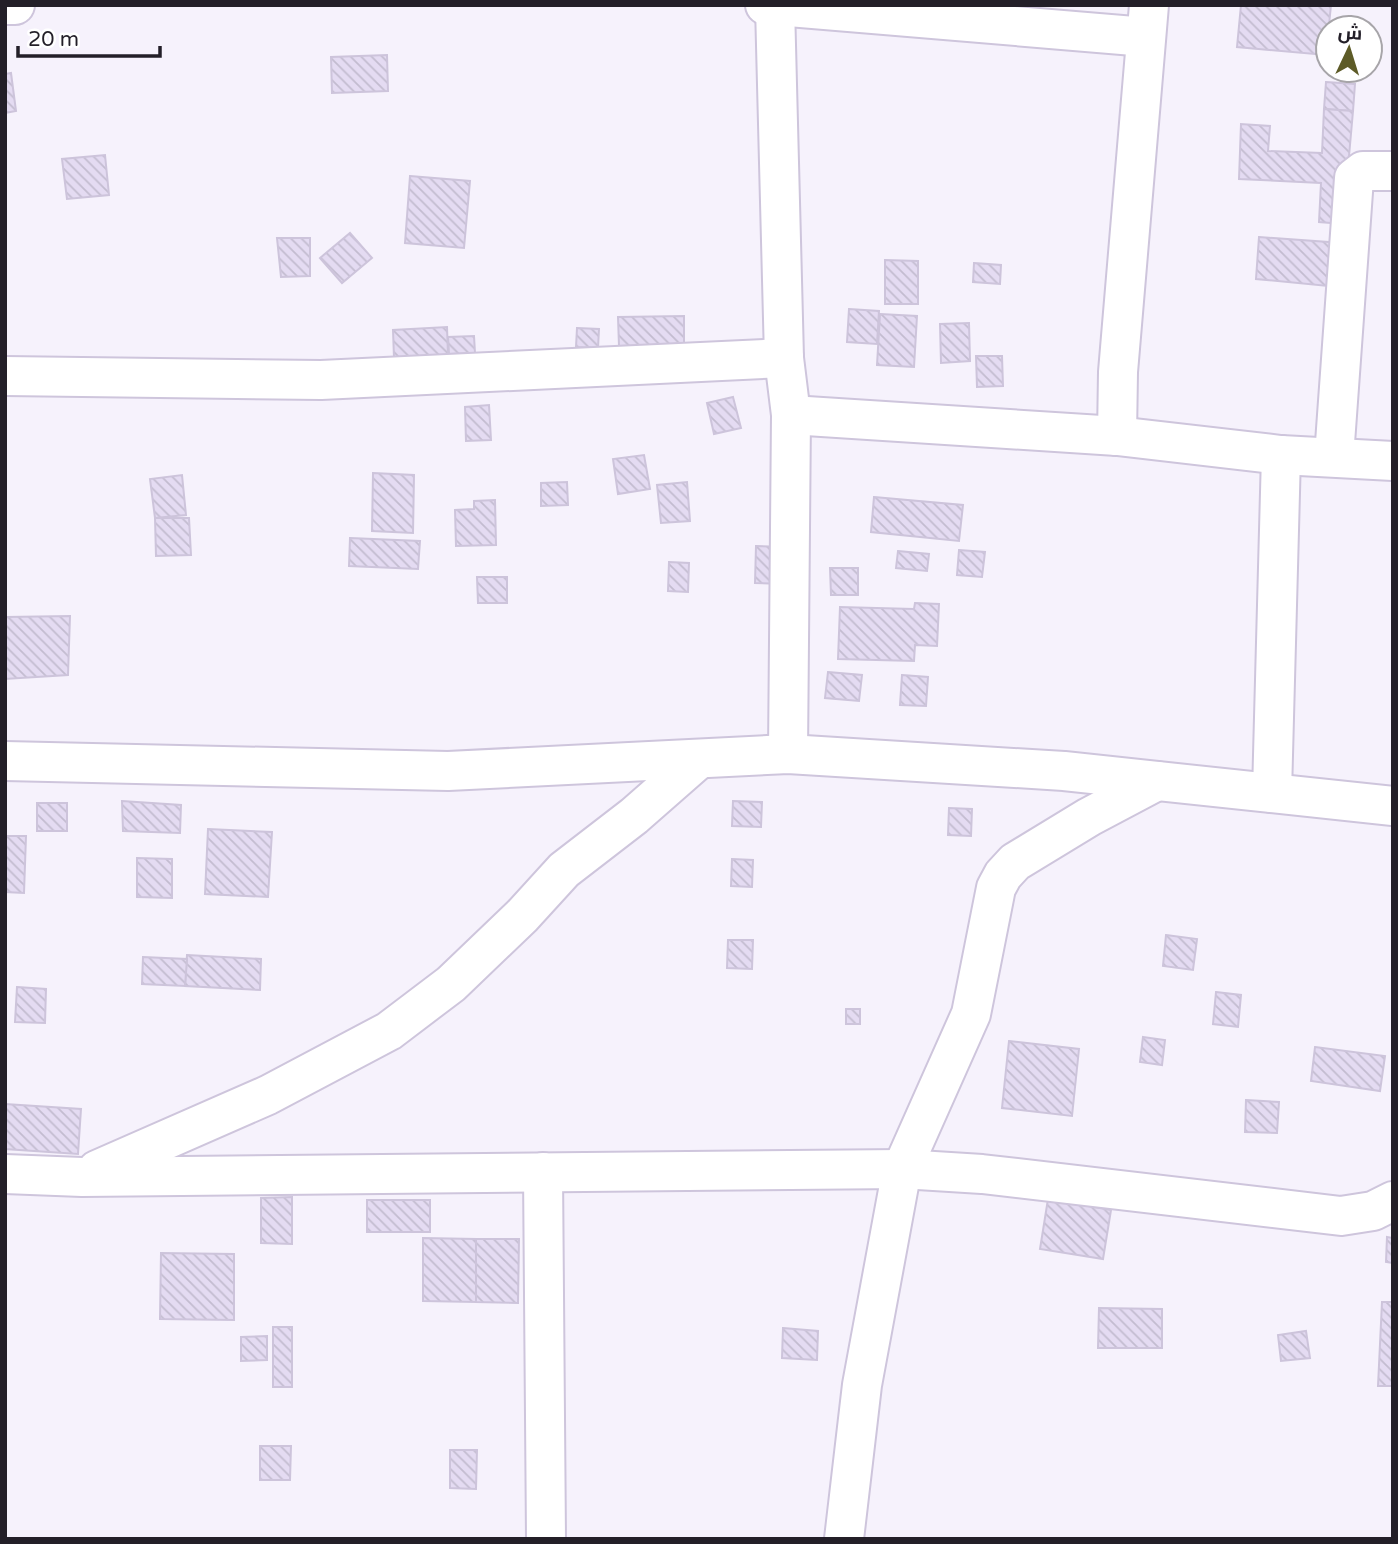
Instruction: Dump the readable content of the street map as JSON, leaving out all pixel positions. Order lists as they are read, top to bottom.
{
  "scale_bar": "20 m",
  "north": "top"
}
